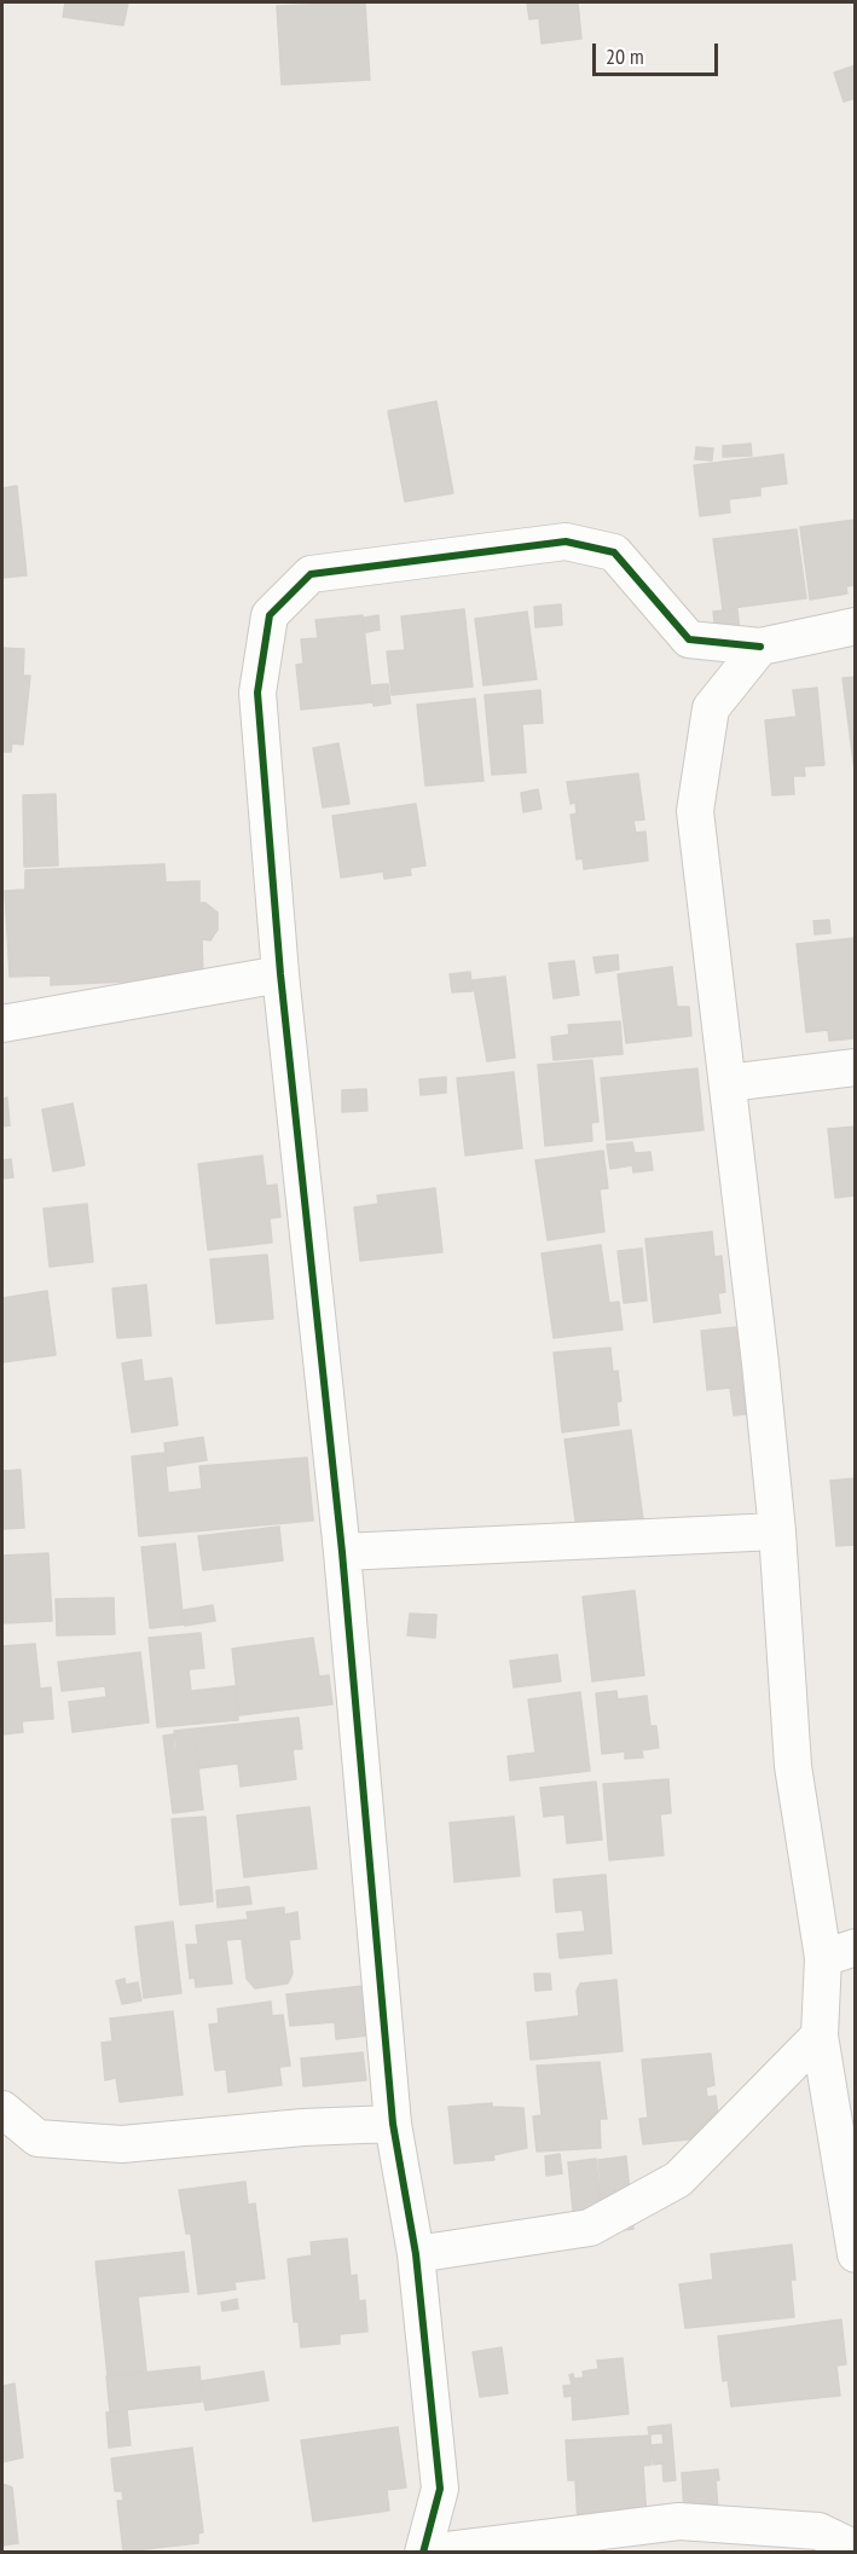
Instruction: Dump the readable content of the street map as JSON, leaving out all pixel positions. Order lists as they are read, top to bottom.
{
  "scale_bar": "20 m"
}
